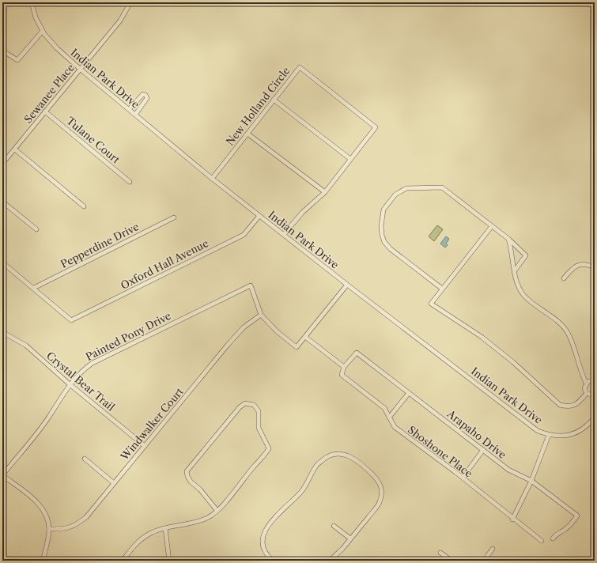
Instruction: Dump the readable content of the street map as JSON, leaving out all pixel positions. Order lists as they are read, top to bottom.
{
  "streets": {
    "street": [
      "Indian Park Drive",
      "Sewanee Place",
      "New Holland Circle",
      "Tulane Court",
      "Pepperdine Drive",
      "Oxford Hall Avenue",
      "Painted Pony Drive",
      "Crystal Bear Trail",
      "Windwalker Court",
      "Arapaho Drive",
      "Shoshone Place"
    ]
  },
  "crossings": [
    ["Indian Park Drive", "Sewanee Place"],
    ["Indian Park Drive", "New Holland Circle"],
    ["Indian Park Drive", "Oxford Hall Avenue"],
    ["Sewanee Place", "Tulane Court"],
    ["Pepperdine Drive", "Oxford Hall Avenue"],
    ["Painted Pony Drive", "Crystal Bear Trail"],
    ["Painted Pony Drive", "Windwalker Court"],
    ["Crystal Bear Trail", "Windwalker Court"],
    ["Arapaho Drive", "Shoshone Place"]
  ]
}
